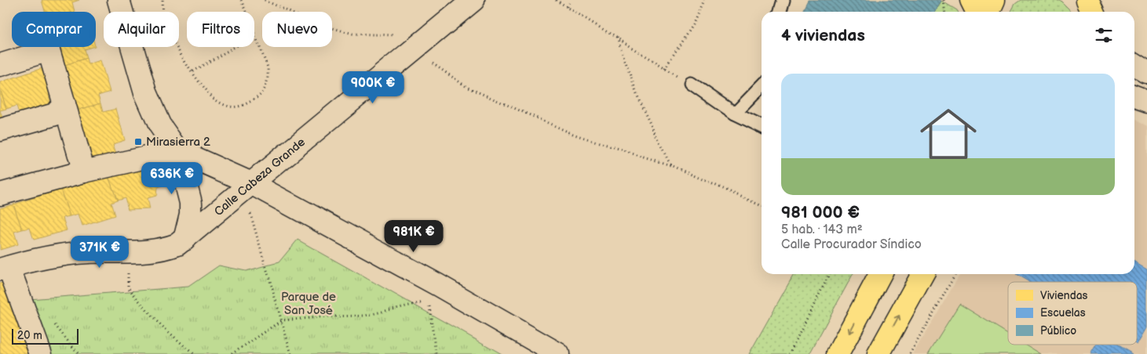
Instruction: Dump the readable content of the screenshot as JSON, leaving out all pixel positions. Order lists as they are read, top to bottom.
{
  "streets": {
    "street": ["Calle Cabeza Grande"]
  },
  "parks": ["Parque de San José"],
  "places": {
    "transit": ["Mirasierra 2"]
  },
  "legend": ["Viviendas", "Escuelas", "Público"],
  "scale_bar": "20 m",
  "page": {
    "chip": [
      "Comprar",
      "Alquilar",
      "Filtros",
      "Nuevo"
    ],
    "heading": "4 viviendas",
    "list": [
      {
        "name": "981 000 €",
        "note": "5 hab. · 143 m² · Calle Procurador Síndico"
      }
    ],
    "price": [
      "900K €",
      "636K €",
      "981K €",
      "371K €"
    ],
    "scale": "20 m"
  }
}
